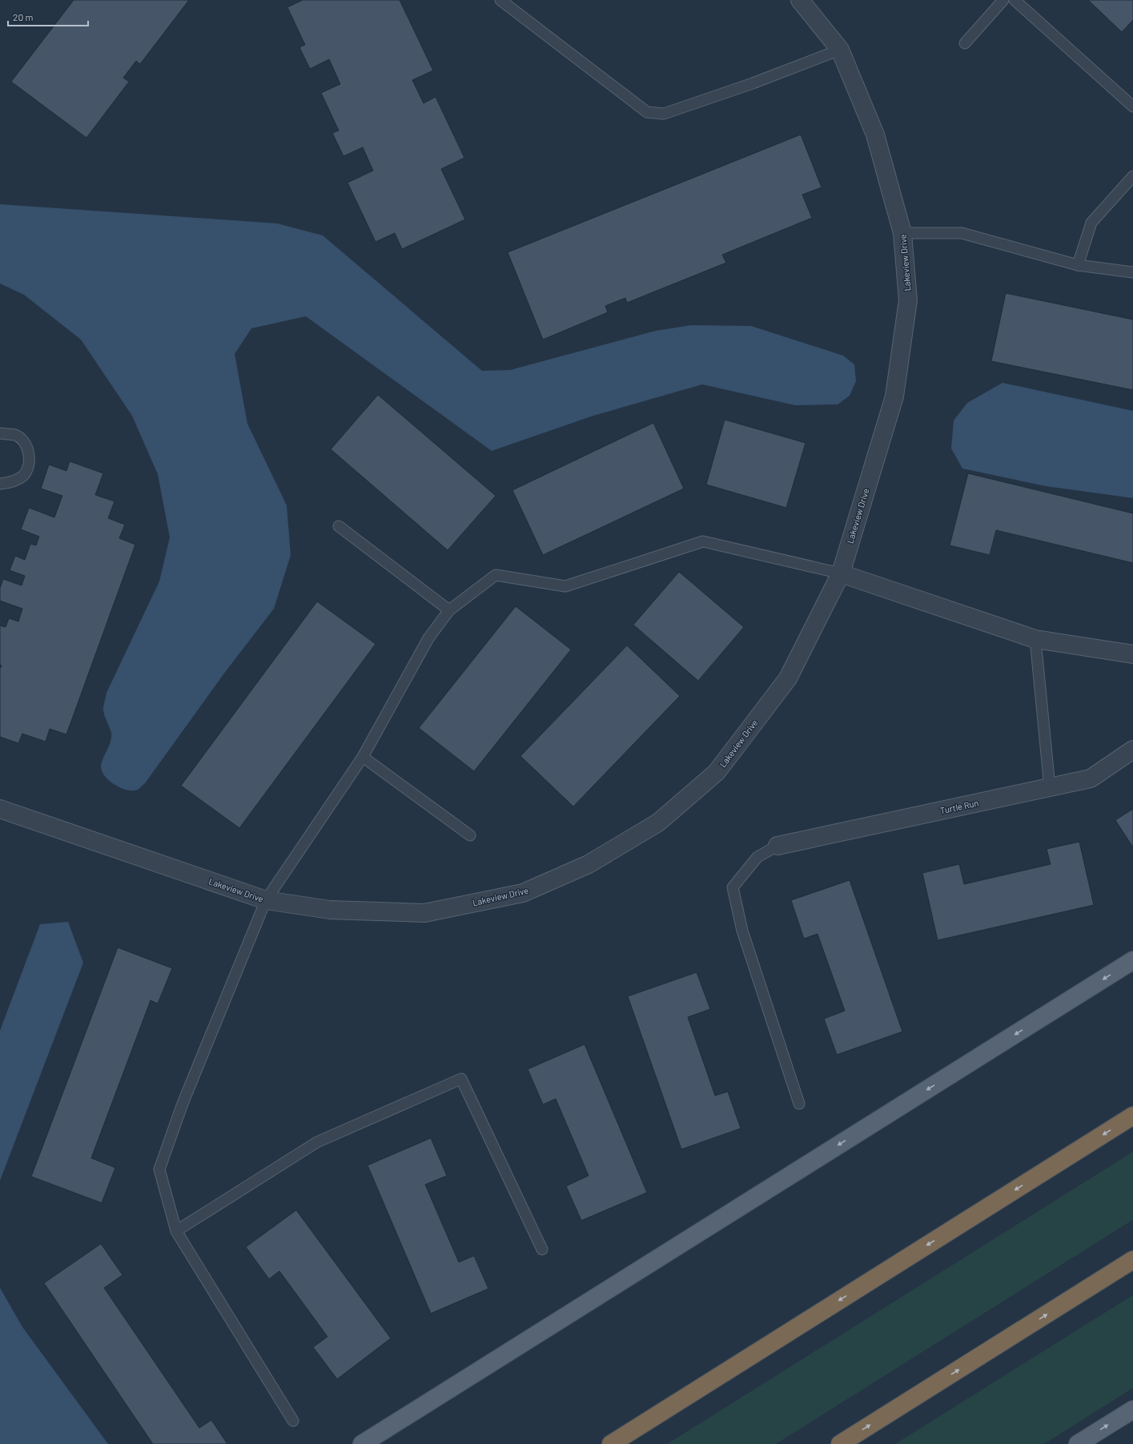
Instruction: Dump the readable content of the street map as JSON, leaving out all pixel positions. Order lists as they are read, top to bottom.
{
  "streets": {
    "street": ["Lakeview Drive", "Turtle Run"]
  },
  "scale_bar": "20 m"
}
